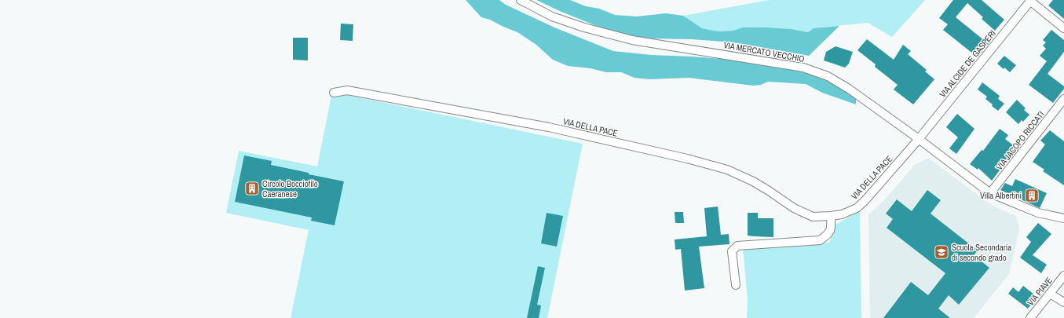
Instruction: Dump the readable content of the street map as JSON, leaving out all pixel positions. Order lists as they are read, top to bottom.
{
  "streets": {
    "street": [
      "VIA MERCATO VECCHIO",
      "VIA ALCIDE DE GASPERI",
      "VIA DELLA PACE",
      "VIA JACOPO RICCATI",
      "VIA PIAVE"
    ]
  },
  "crossings": [
    ["VIA MERCATO VECCHIO", "VIA ALCIDE DE GASPERI"],
    ["VIA MERCATO VECCHIO", "VIA DELLA PACE"],
    ["VIA MERCATO VECCHIO", "VIA JACOPO RICCATI"],
    ["VIA ALCIDE DE GASPERI", "VIA DELLA PACE"]
  ],
  "places": {
    "building": ["Circolo Bocciofilo Caeranese", "Villa Albertini"],
    "school or university": ["Scuola Secondaria di secondo grado"]
  }
}
